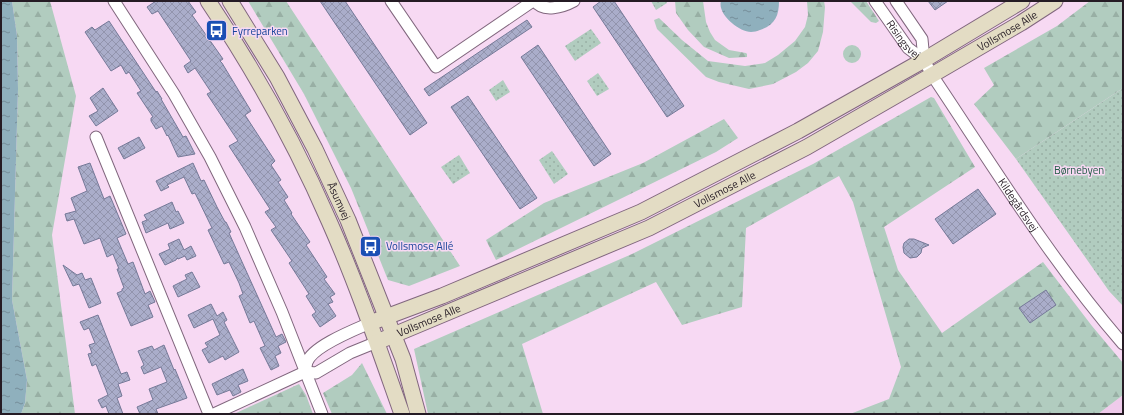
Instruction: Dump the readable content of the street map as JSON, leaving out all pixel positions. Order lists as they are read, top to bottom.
{
  "streets": {
    "street": [
      "Vollsmose Alle",
      "Risingsvej",
      "Åsumvej",
      "Kildegårdsvej"
    ]
  },
  "crossings": [
    ["Vollsmose Alle", "Risingsvej"],
    ["Vollsmose Alle", "Åsumvej"],
    ["Vollsmose Alle", "Kildegårdsvej"],
    ["Risingsvej", "Kildegårdsvej"]
  ],
  "parks": ["Børnebyen"],
  "places": {
    "bus stop": ["Fyrreparken", "Vollsmose Allé"]
  }
}
